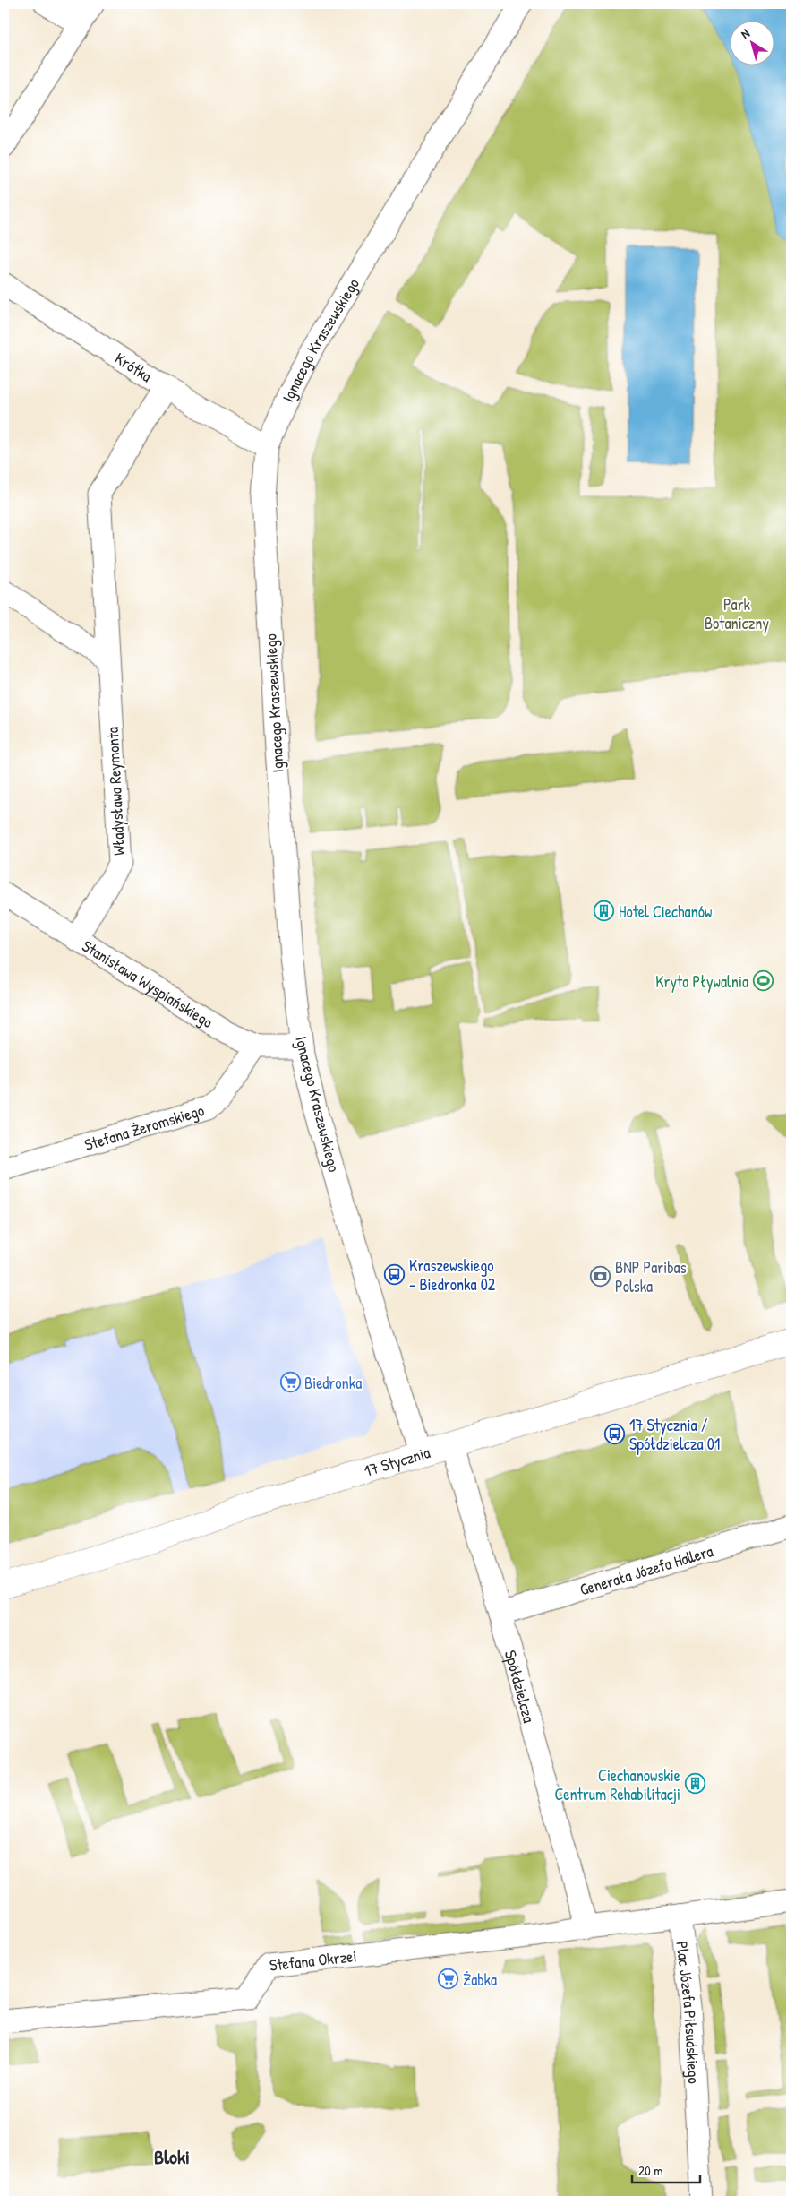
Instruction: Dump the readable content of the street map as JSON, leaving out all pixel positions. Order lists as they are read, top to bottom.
{
  "streets": {
    "street": [
      "Ignacego Kraszewskiego",
      "Krótka",
      "Władysława Reymonta",
      "Stanisława Wyspiańskiego",
      "Stefana Żeromskiego",
      "17 Stycznia",
      "Generała Józefa Hallera",
      "Spółdzielcza",
      "Stefana Okrzei",
      "Plac Józefa Piłsudskiego"
    ]
  },
  "crossings": [
    ["Ignacego Kraszewskiego", "Krótka"],
    ["Ignacego Kraszewskiego", "Stanisława Wyspiańskiego"],
    ["Ignacego Kraszewskiego", "17 Stycznia"],
    ["Krótka", "Władysława Reymonta"],
    ["Władysława Reymonta", "Stanisława Wyspiańskiego"],
    ["Stanisława Wyspiańskiego", "Stefana Żeromskiego"],
    ["17 Stycznia", "Spółdzielcza"],
    ["Generała Józefa Hallera", "Spółdzielcza"],
    ["Spółdzielcza", "Stefana Okrzei"]
  ],
  "districts": ["Bloki"],
  "parks": ["Park Botaniczny"],
  "places": {
    "building": ["Hotel Ciechanów", "Ciechanowskie Centrum Rehabilitacji"],
    "sports": ["Kryta Pływalnia"],
    "bus stop": ["Kraszewskiego - Biedronka 02", "17 Stycznia / Spółdzielcza 01"],
    "bank": ["BNP Paribas Polska"],
    "supermarket": ["Biedronka", "Żabka"]
  },
  "scale_bar": "20 m",
  "north": "top left"
}
